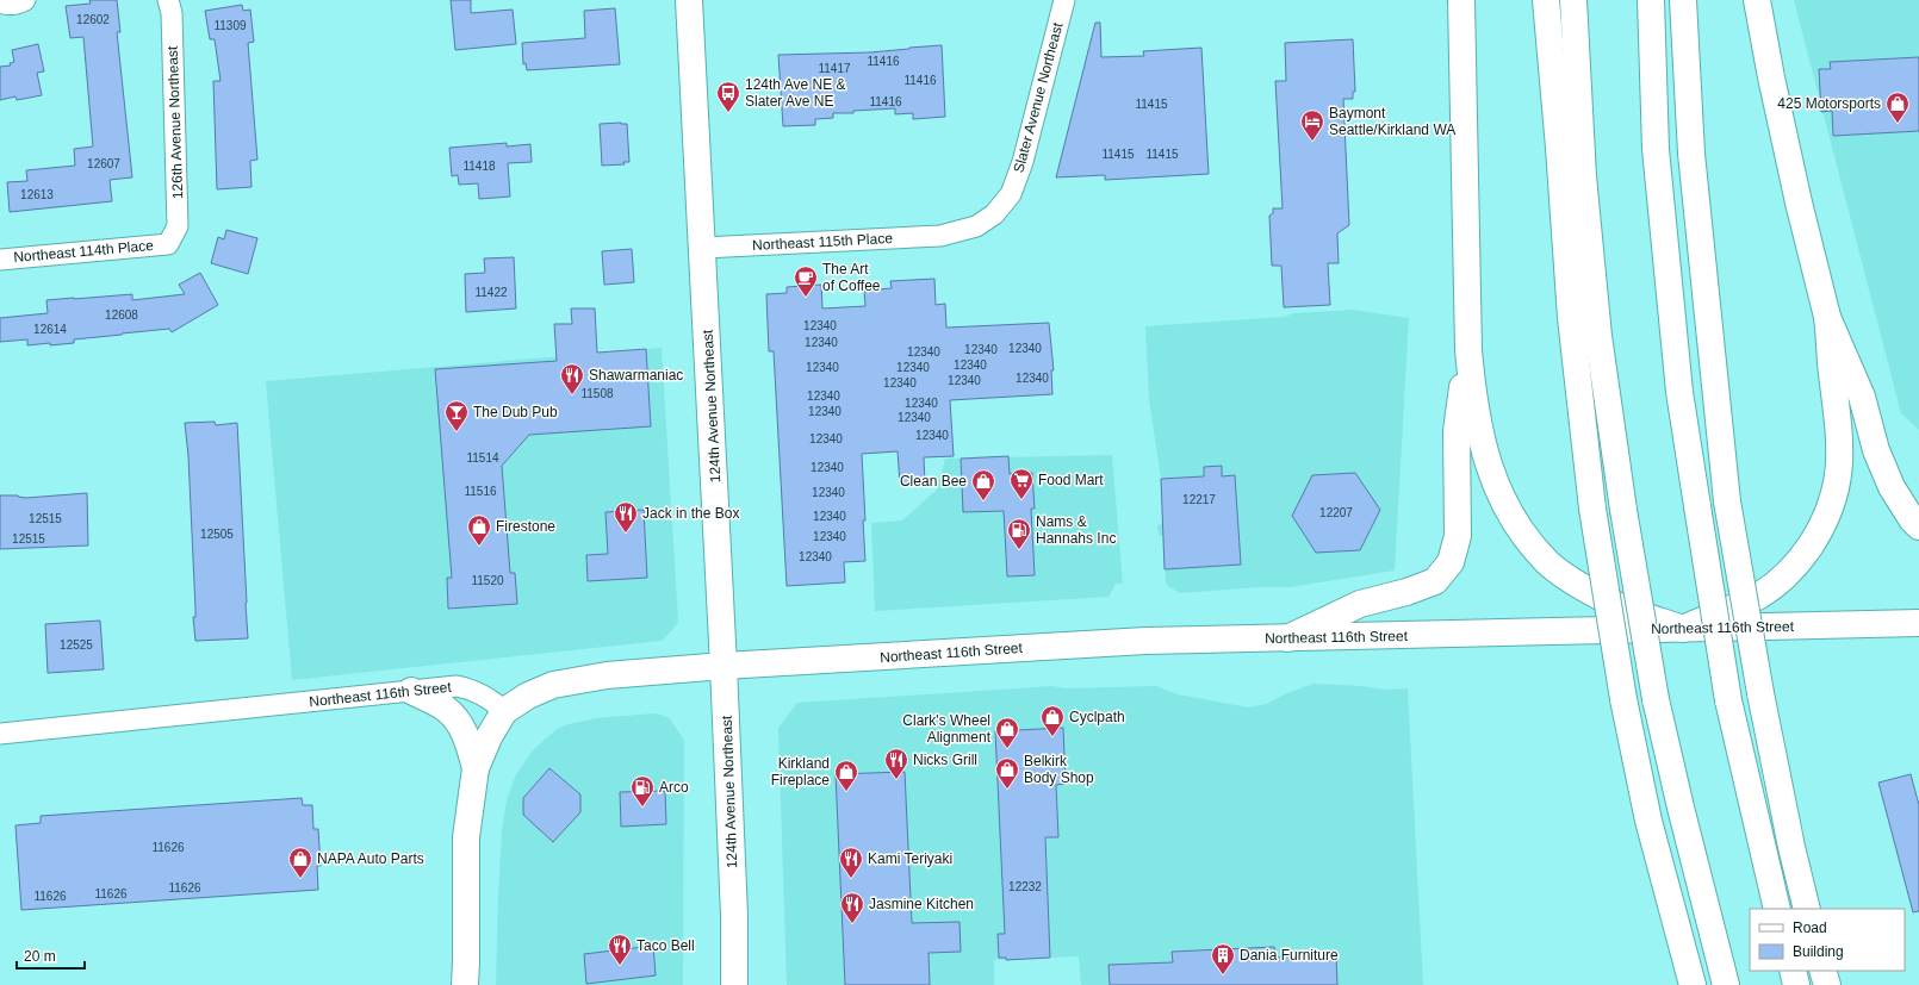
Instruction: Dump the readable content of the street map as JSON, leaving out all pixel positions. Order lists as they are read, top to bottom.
{
  "streets": {
    "main road": ["124th Avenue Northeast", "Northeast 116th Street"],
    "street": [
      "Slater Avenue Northeast",
      "126th Avenue Northeast",
      "Northeast 115th Place",
      "Northeast 114th Place"
    ]
  },
  "crossings": [
    ["Slater Avenue Northeast", "Northeast 115th Place"],
    ["126th Avenue Northeast", "Northeast 114th Place"],
    ["Northeast 115th Place", "124th Avenue Northeast"],
    ["124th Avenue Northeast", "Northeast 116th Street"]
  ],
  "places": {
    "bus stop": ["124th Ave NE & Slater Ave NE"],
    "shop": [
      "425 Motorsports",
      "Clean Bee",
      "Firestone",
      "Cyclpath",
      "Clark's Wheel Alignment",
      "Belkirk Body Shop",
      "Kirkland Fireplace",
      "NAPA Auto Parts"
    ],
    "hotel": ["Baymont Seattle/Kirkland WA"],
    "cafe": ["The Art of Coffee"],
    "restaurant": [
      "Shawarmaniac",
      "Jack in the Box",
      "Nicks Grill",
      "Kami Teriyaki",
      "Jasmine Kitchen",
      "Taco Bell"
    ],
    "bar": ["The Dub Pub"],
    "supermarket": ["Food Mart"],
    "fuel station": ["Nams & Hannahs Inc", "Arco"],
    "building": ["Dania Furniture"]
  },
  "house_numbers": [
    "12602",
    "11309",
    "11416",
    "11417",
    "11416",
    "11416",
    "11415",
    "11415",
    "11415",
    "12607",
    "11418",
    "12613",
    "11422",
    "12608",
    "12340",
    "12614",
    "12340",
    "12340",
    "12340",
    "12340",
    "12340",
    "12340",
    "12340",
    "12340",
    "12340",
    "12340",
    "11508",
    "12340",
    "12340",
    "12340",
    "12340",
    "12340",
    "12340",
    "11514",
    "12340",
    "11516",
    "12340",
    "12217",
    "12207",
    "12340",
    "12515",
    "12505",
    "12340",
    "12515",
    "12340",
    "11520",
    "12525",
    "11626",
    "12232",
    "11626",
    "11626",
    "11626"
  ],
  "legend": ["Road", "Building"],
  "scale_bar": "20 m"
}
